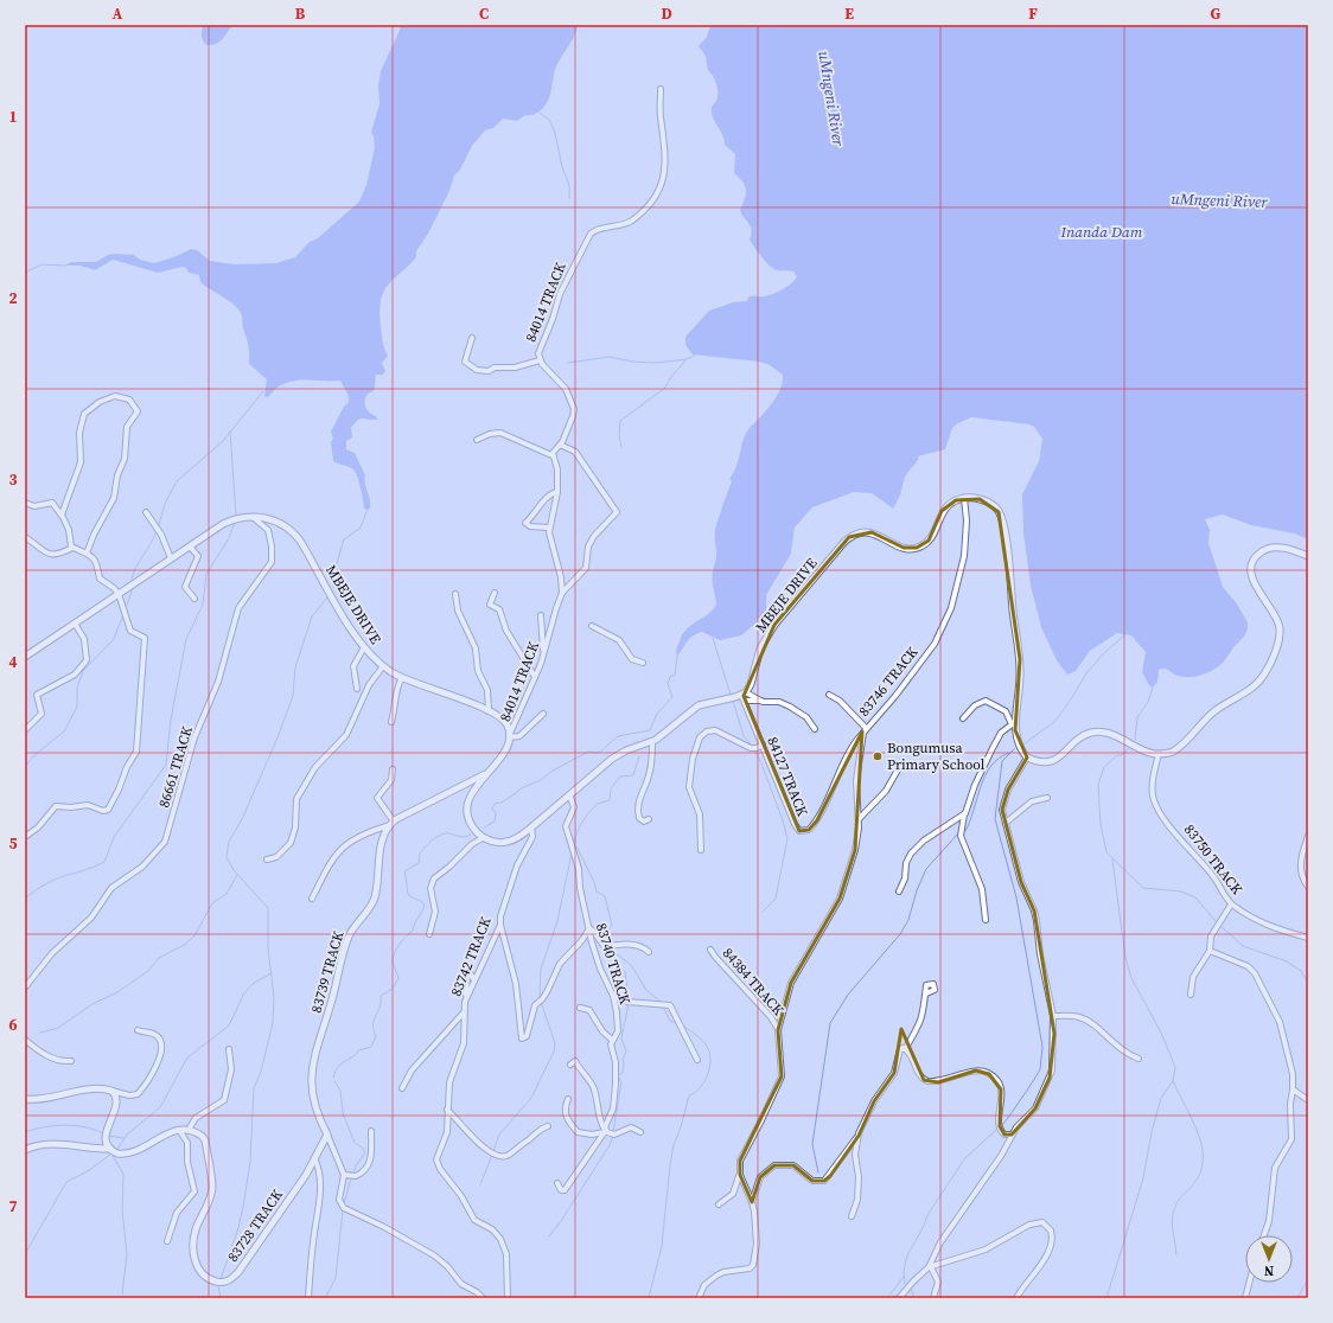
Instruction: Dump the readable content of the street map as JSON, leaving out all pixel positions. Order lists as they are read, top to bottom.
{
  "streets": {
    "street": [
      "84014 TRACK",
      "MBEJE DRIVE",
      "83746 TRACK",
      "86661 TRACK",
      "84127 TRACK",
      "83750 TRACK",
      "83742 TRACK",
      "83740 TRACK",
      "83739 TRACK",
      "84384 TRACK",
      "83728 TRACK"
    ]
  },
  "crossings": [
    ["84014 TRACK", "MBEJE DRIVE"],
    ["MBEJE DRIVE", "83746 TRACK"],
    ["MBEJE DRIVE", "86661 TRACK"],
    ["MBEJE DRIVE", "84127 TRACK"],
    ["83746 TRACK", "84127 TRACK"],
    ["83746 TRACK", "84384 TRACK"],
    ["83739 TRACK", "83728 TRACK"]
  ],
  "water": ["uMngeni River", "Inanda Dam"],
  "places": ["Bongumusa Primary School"],
  "north": "bottom",
  "grid": {
    "columns": [
      "A",
      "B",
      "C",
      "D",
      "E",
      "F",
      "G"
    ],
    "rows": [
      "1",
      "2",
      "3",
      "4",
      "5",
      "6",
      "7"
    ]
  }
}
